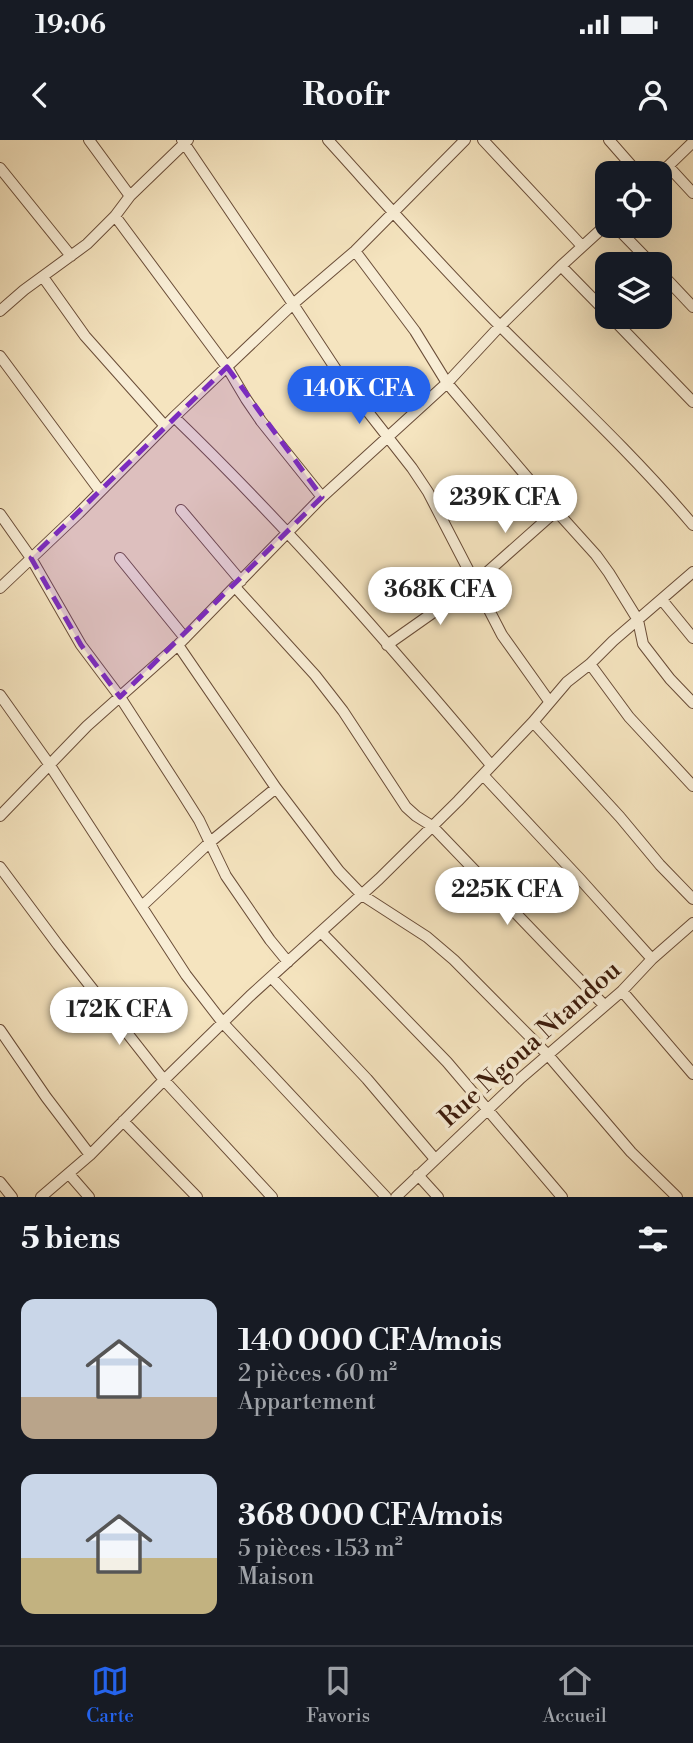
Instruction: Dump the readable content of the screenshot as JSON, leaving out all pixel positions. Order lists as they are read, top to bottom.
{
  "streets": {
    "street": ["Rue Ngoua Ntandou"]
  },
  "page": {
    "status": "19:06",
    "header": "Roofr",
    "price": [
      "140K CFA",
      "239K CFA",
      "368K CFA",
      "225K CFA",
      "172K CFA"
    ],
    "heading": "5 biens",
    "list": [
      {
        "name": "140 000 CFA/mois",
        "note": "2 pièces · 60 m² · Appartement"
      },
      {
        "name": "368 000 CFA/mois",
        "note": "5 pièces · 153 m² · Maison"
      }
    ],
    "tabs": ["Carte", "Favoris", "Accueil"]
  }
}
